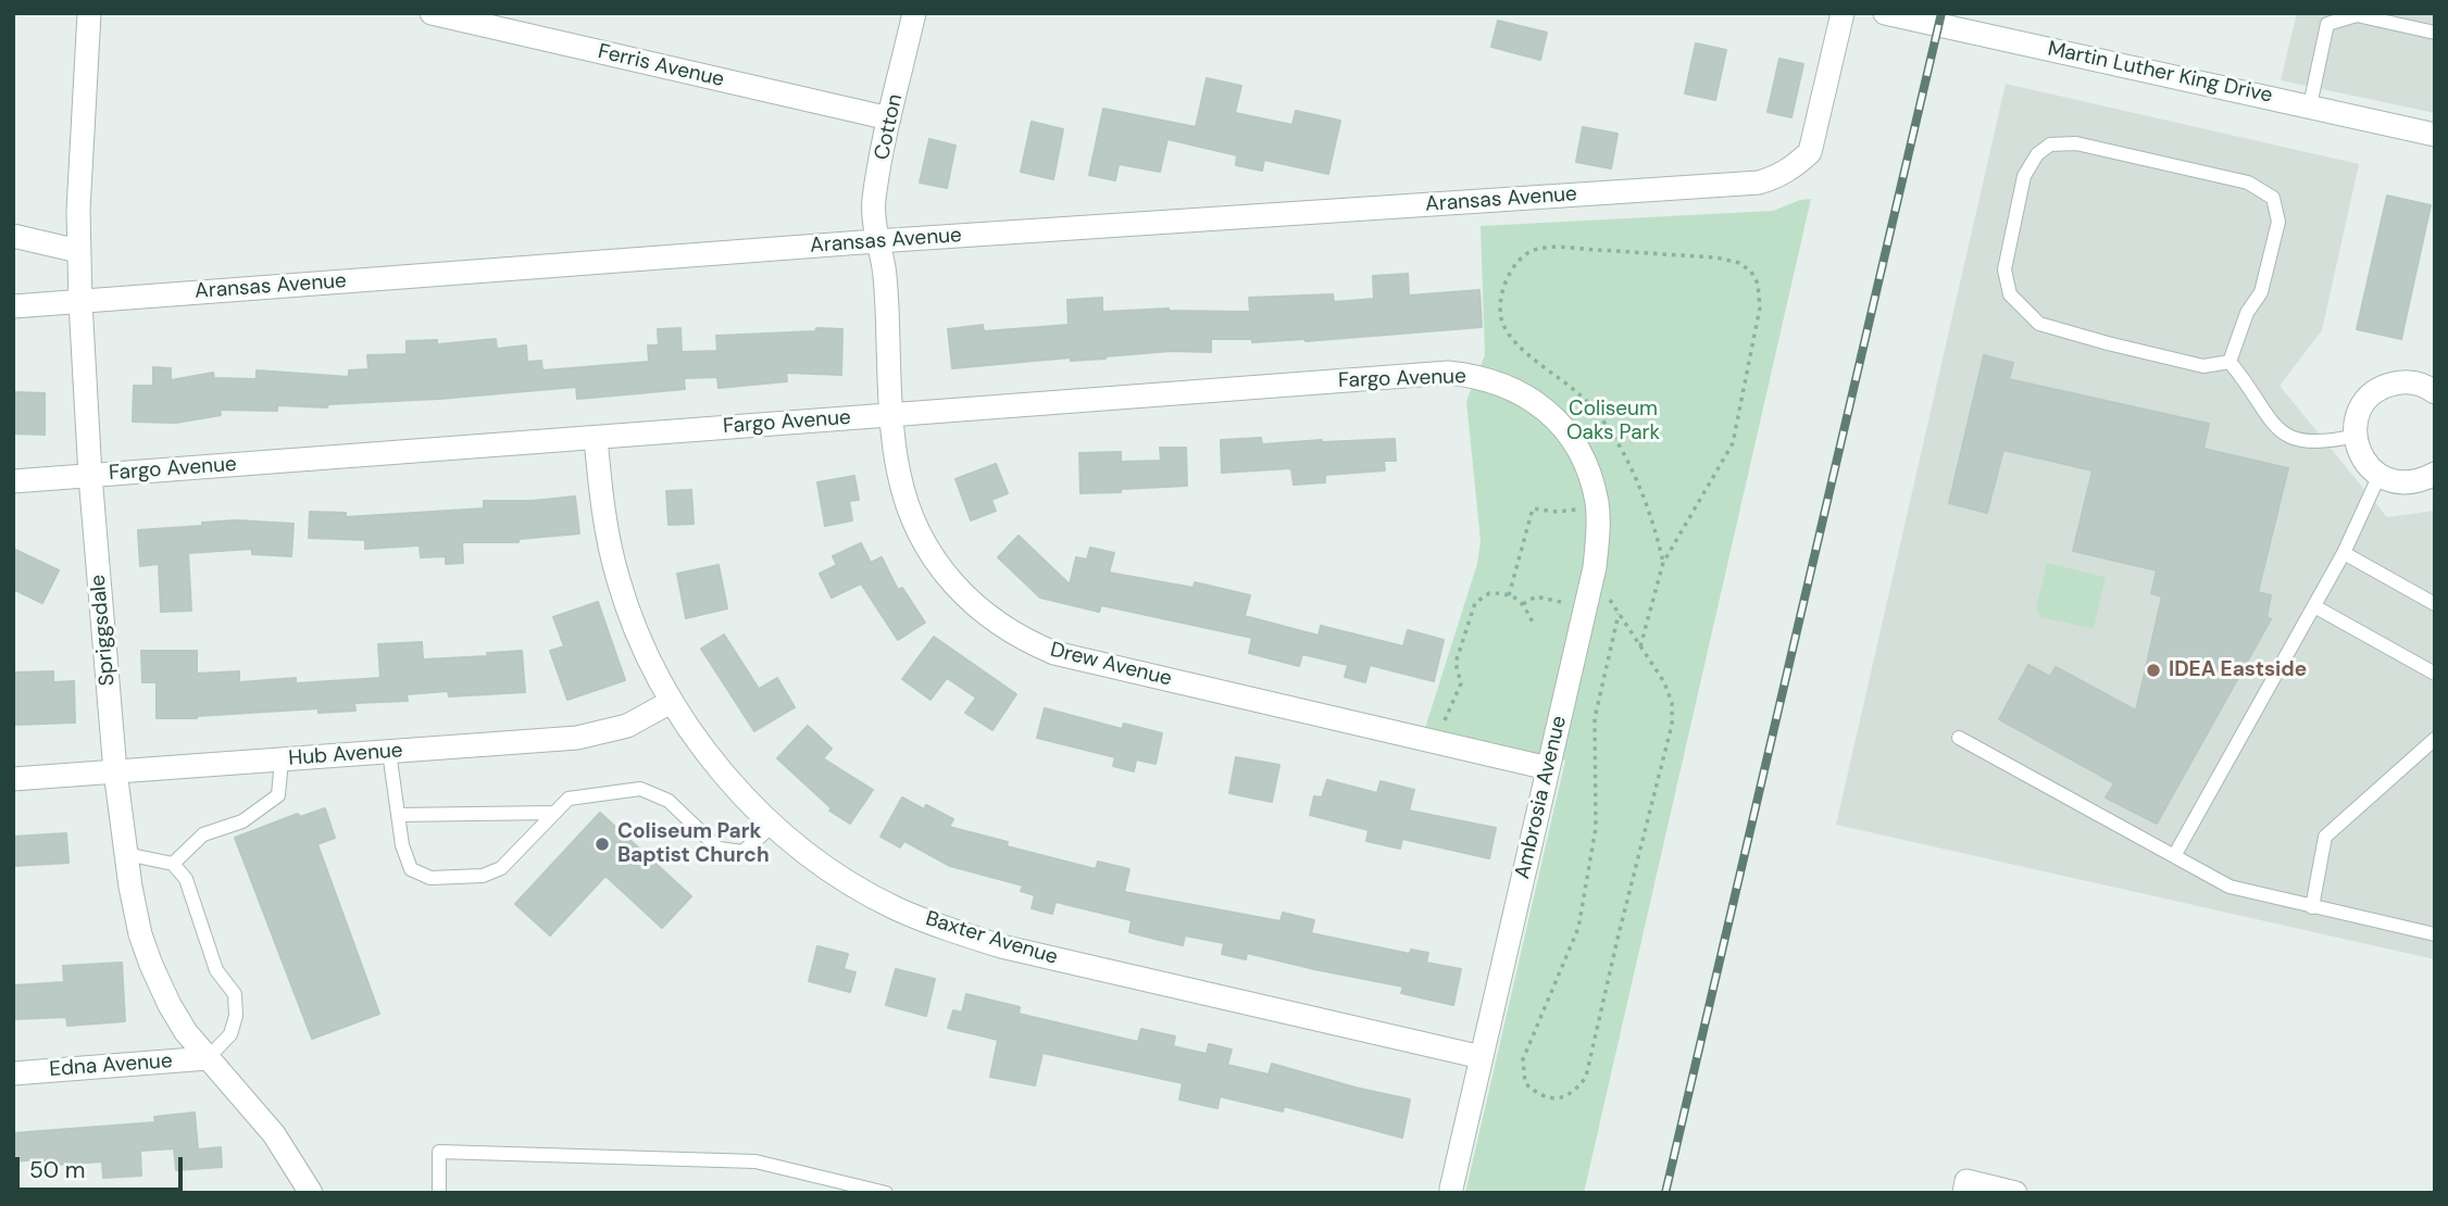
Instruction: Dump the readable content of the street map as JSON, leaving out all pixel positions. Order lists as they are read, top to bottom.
{
  "streets": {
    "street": [
      "Ferris Avenue",
      "Martin Luther King Drive",
      "Cotton",
      "Aransas Avenue",
      "Fargo Avenue",
      "Spriggsdale",
      "Drew Avenue",
      "Hub Avenue",
      "Ambrosia Avenue",
      "Baxter Avenue",
      "Edna Avenue"
    ]
  },
  "crossings": [
    ["Ferris Avenue", "Cotton"],
    ["Cotton", "Aransas Avenue"],
    ["Cotton", "Drew Avenue"],
    ["Aransas Avenue", "Spriggsdale"],
    ["Aransas Avenue", "Drew Avenue"],
    ["Fargo Avenue", "Spriggsdale"],
    ["Fargo Avenue", "Drew Avenue"],
    ["Fargo Avenue", "Ambrosia Avenue"],
    ["Fargo Avenue", "Baxter Avenue"],
    ["Spriggsdale", "Hub Avenue"],
    ["Spriggsdale", "Edna Avenue"],
    ["Drew Avenue", "Ambrosia Avenue"],
    ["Hub Avenue", "Baxter Avenue"],
    ["Ambrosia Avenue", "Baxter Avenue"]
  ],
  "parks": ["Coliseum Oaks Park"],
  "places": ["IDEA Eastside", "Coliseum Park Baptist Church"],
  "scale_bar": "50 m"
}
